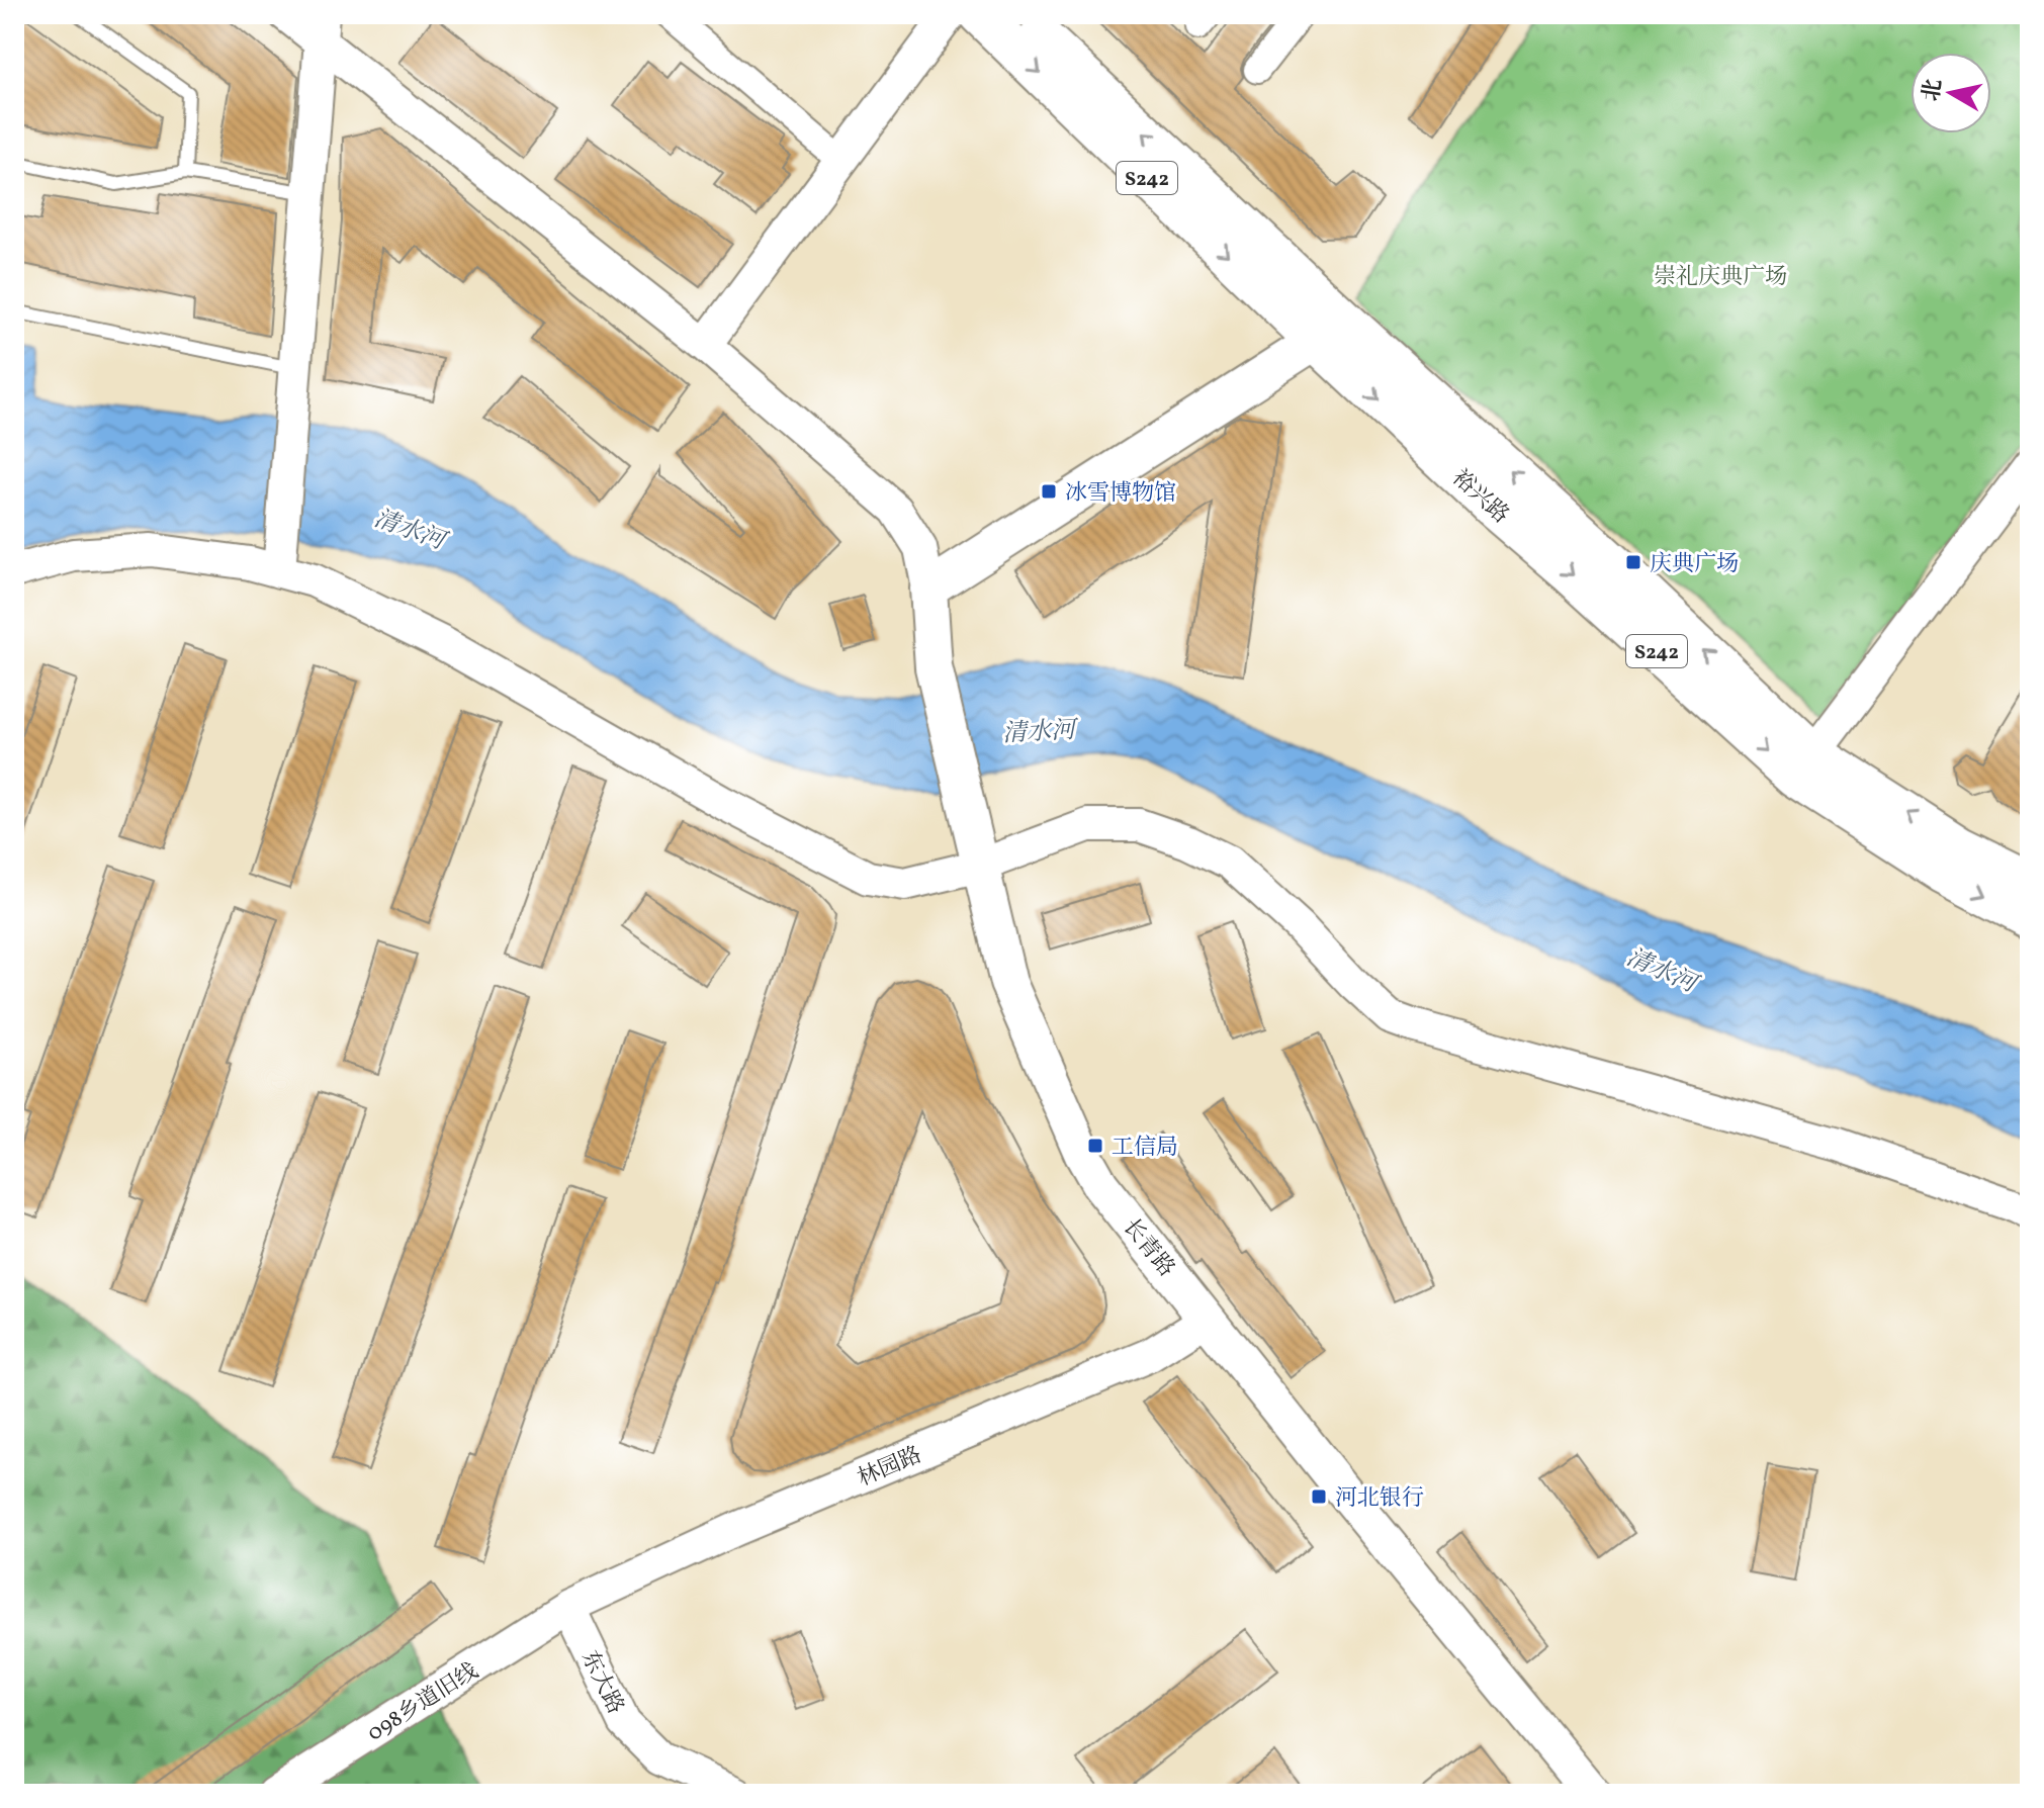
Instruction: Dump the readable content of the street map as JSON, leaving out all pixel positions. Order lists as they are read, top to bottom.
{
  "streets": {
    "main road": ["S242", "裕兴路", "长青路"],
    "street": ["林园路", "东大路", "098乡道旧线"]
  },
  "crossings": [
    ["长青路", "林园路"],
    ["林园路", "东大路"],
    ["林园路", "098乡道旧线"],
    ["东大路", "098乡道旧线"]
  ],
  "water": ["清水河"],
  "parks": ["崇礼庆典广场"],
  "places": {
    "transit": [
      "冰雪博物馆",
      "庆典广场",
      "工信局",
      "河北银行"
    ]
  },
  "north": "left"
}
